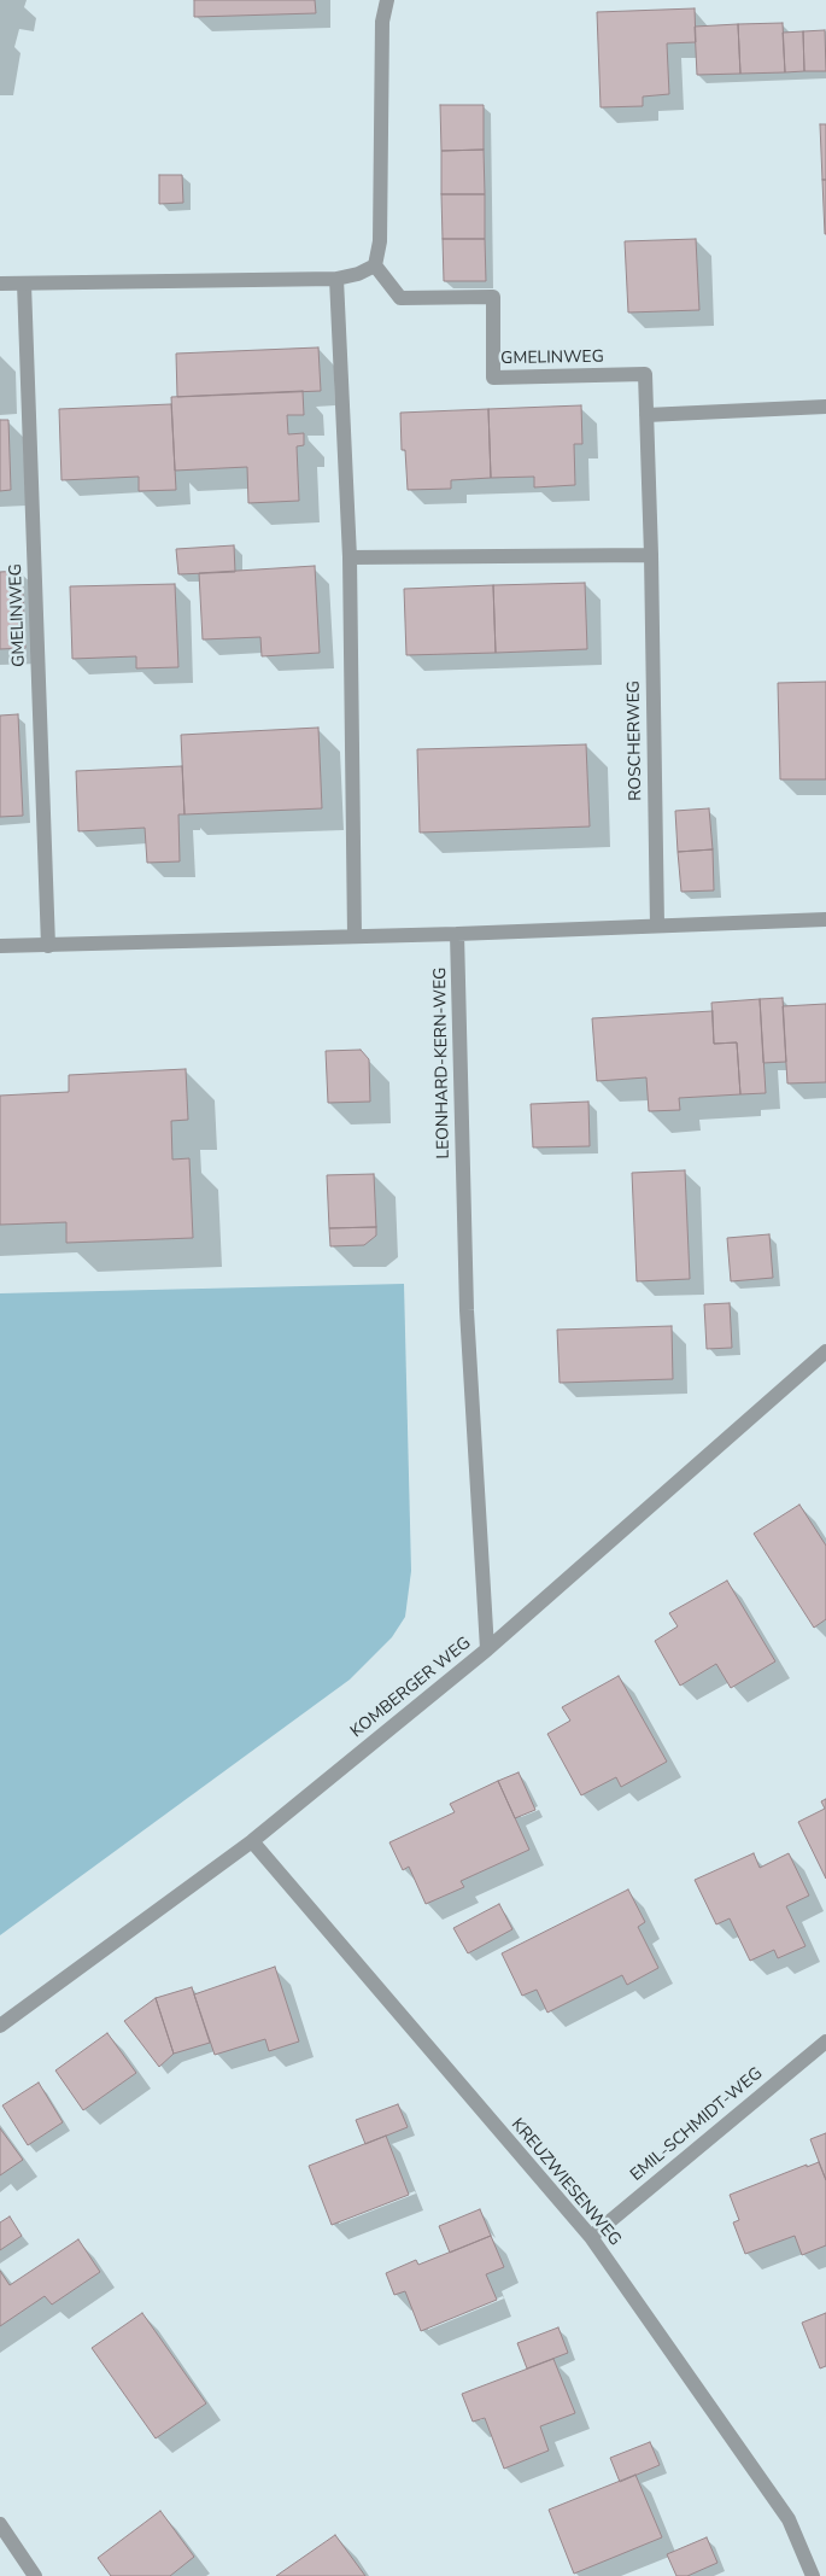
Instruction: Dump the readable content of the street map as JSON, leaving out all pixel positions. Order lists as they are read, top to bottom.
{
  "streets": {
    "street": [
      "GMELINWEG",
      "ROSCHERWEG",
      "LEONHARD-KERN-WEG",
      "KOMBERGER WEG",
      "EMIL-SCHMIDT-WEG",
      "KREUZWIESENWEG"
    ]
  },
  "crossings": [
    ["GMELINWEG", "ROSCHERWEG"],
    ["LEONHARD-KERN-WEG", "KOMBERGER WEG"],
    ["KOMBERGER WEG", "KREUZWIESENWEG"],
    ["EMIL-SCHMIDT-WEG", "KREUZWIESENWEG"]
  ]
}
